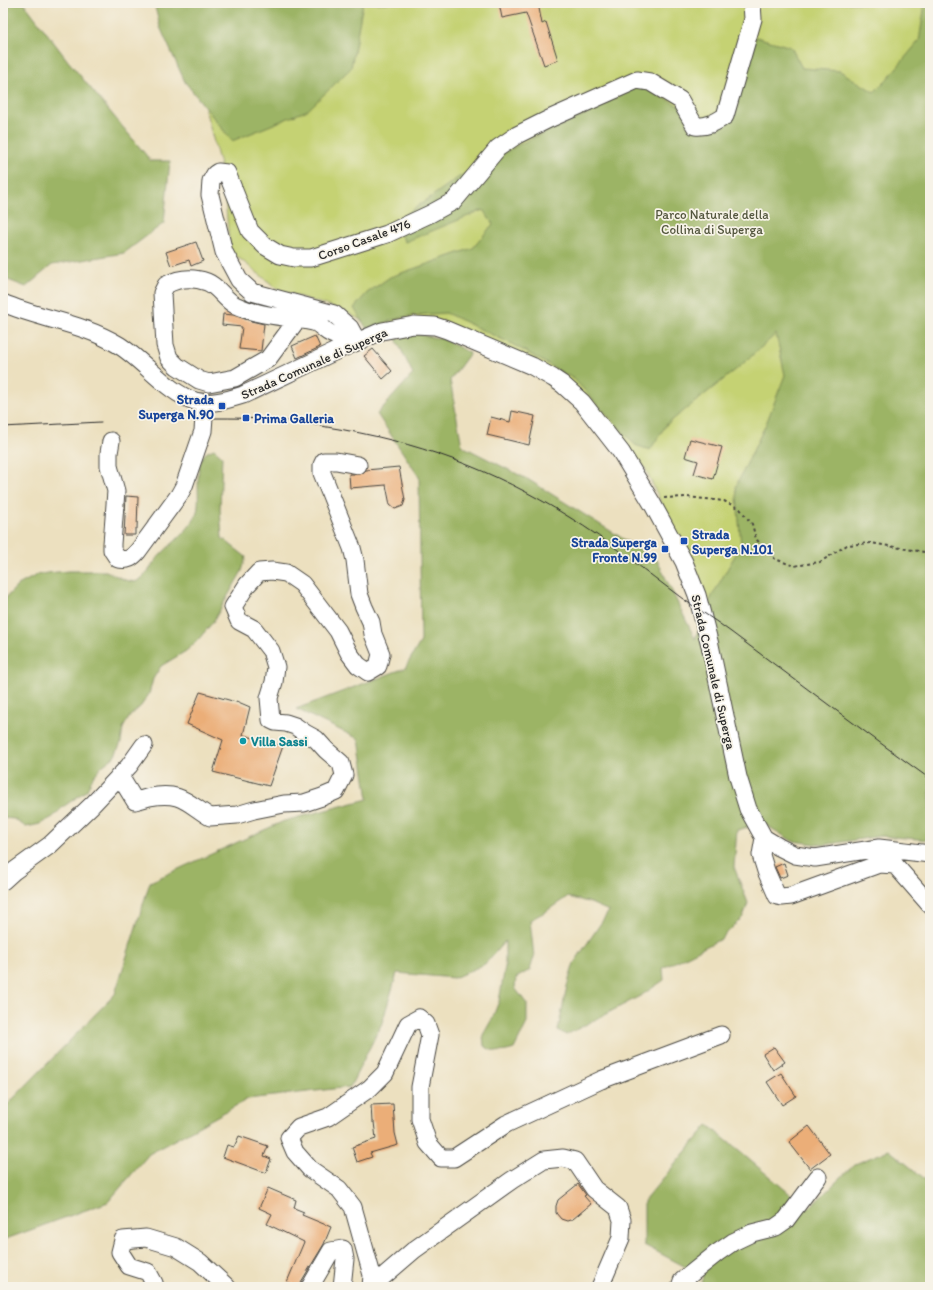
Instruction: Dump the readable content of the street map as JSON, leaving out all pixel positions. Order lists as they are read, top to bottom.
{
  "streets": {
    "street": ["Corso Casale 476", "Strada Comunale di Superga"]
  },
  "crossings": [
    ["Corso Casale 476", "Strada Comunale di Superga"]
  ],
  "parks": ["Parco Naturale della Collina di Superga"],
  "places": {
    "transit": [
      "Strada Superga N.90",
      "Prima Galleria",
      "Strada Superga N.101",
      "Strada Superga Fronte N.99"
    ],
    "other": ["Villa Sassi"]
  }
}
